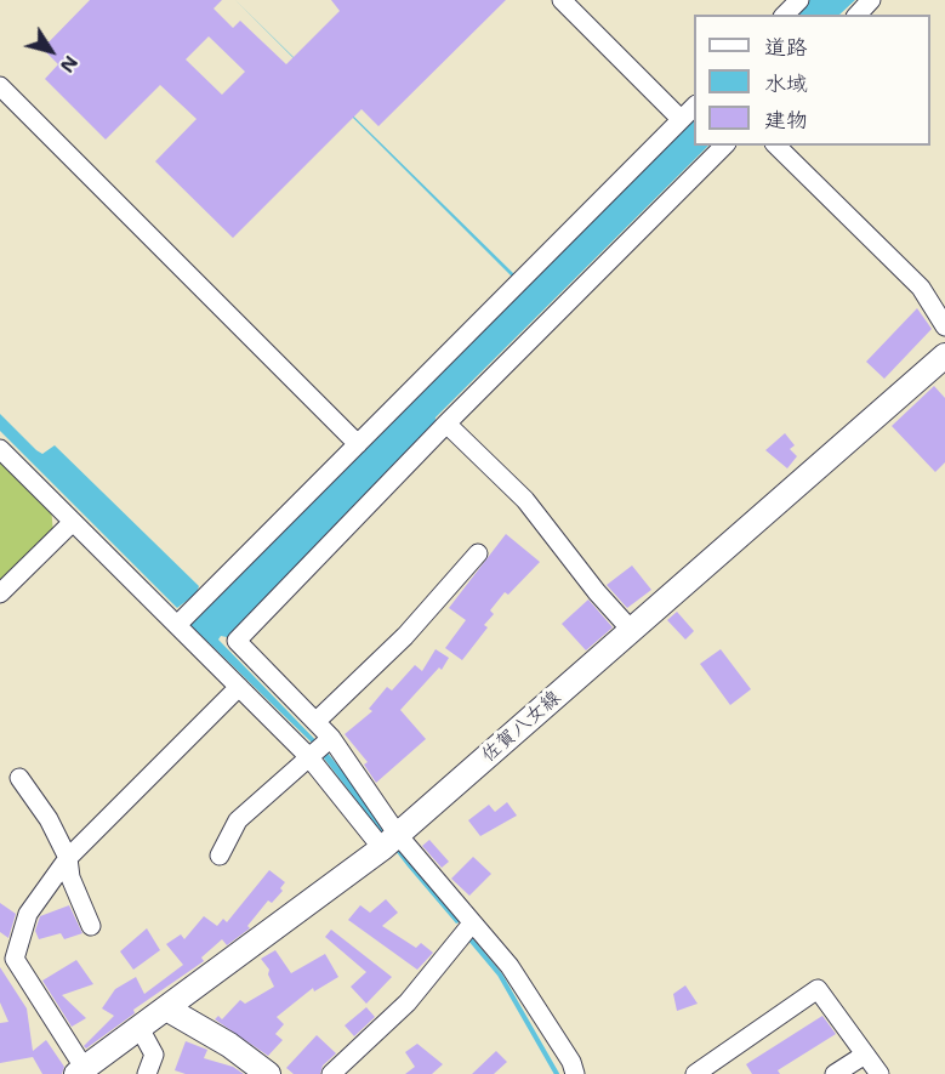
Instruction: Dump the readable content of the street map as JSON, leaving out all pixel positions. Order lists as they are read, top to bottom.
{
  "streets": {
    "main road": ["佐賀八女線"]
  },
  "legend": ["道路", "水域", "建物"],
  "north": "bottom right"
}
